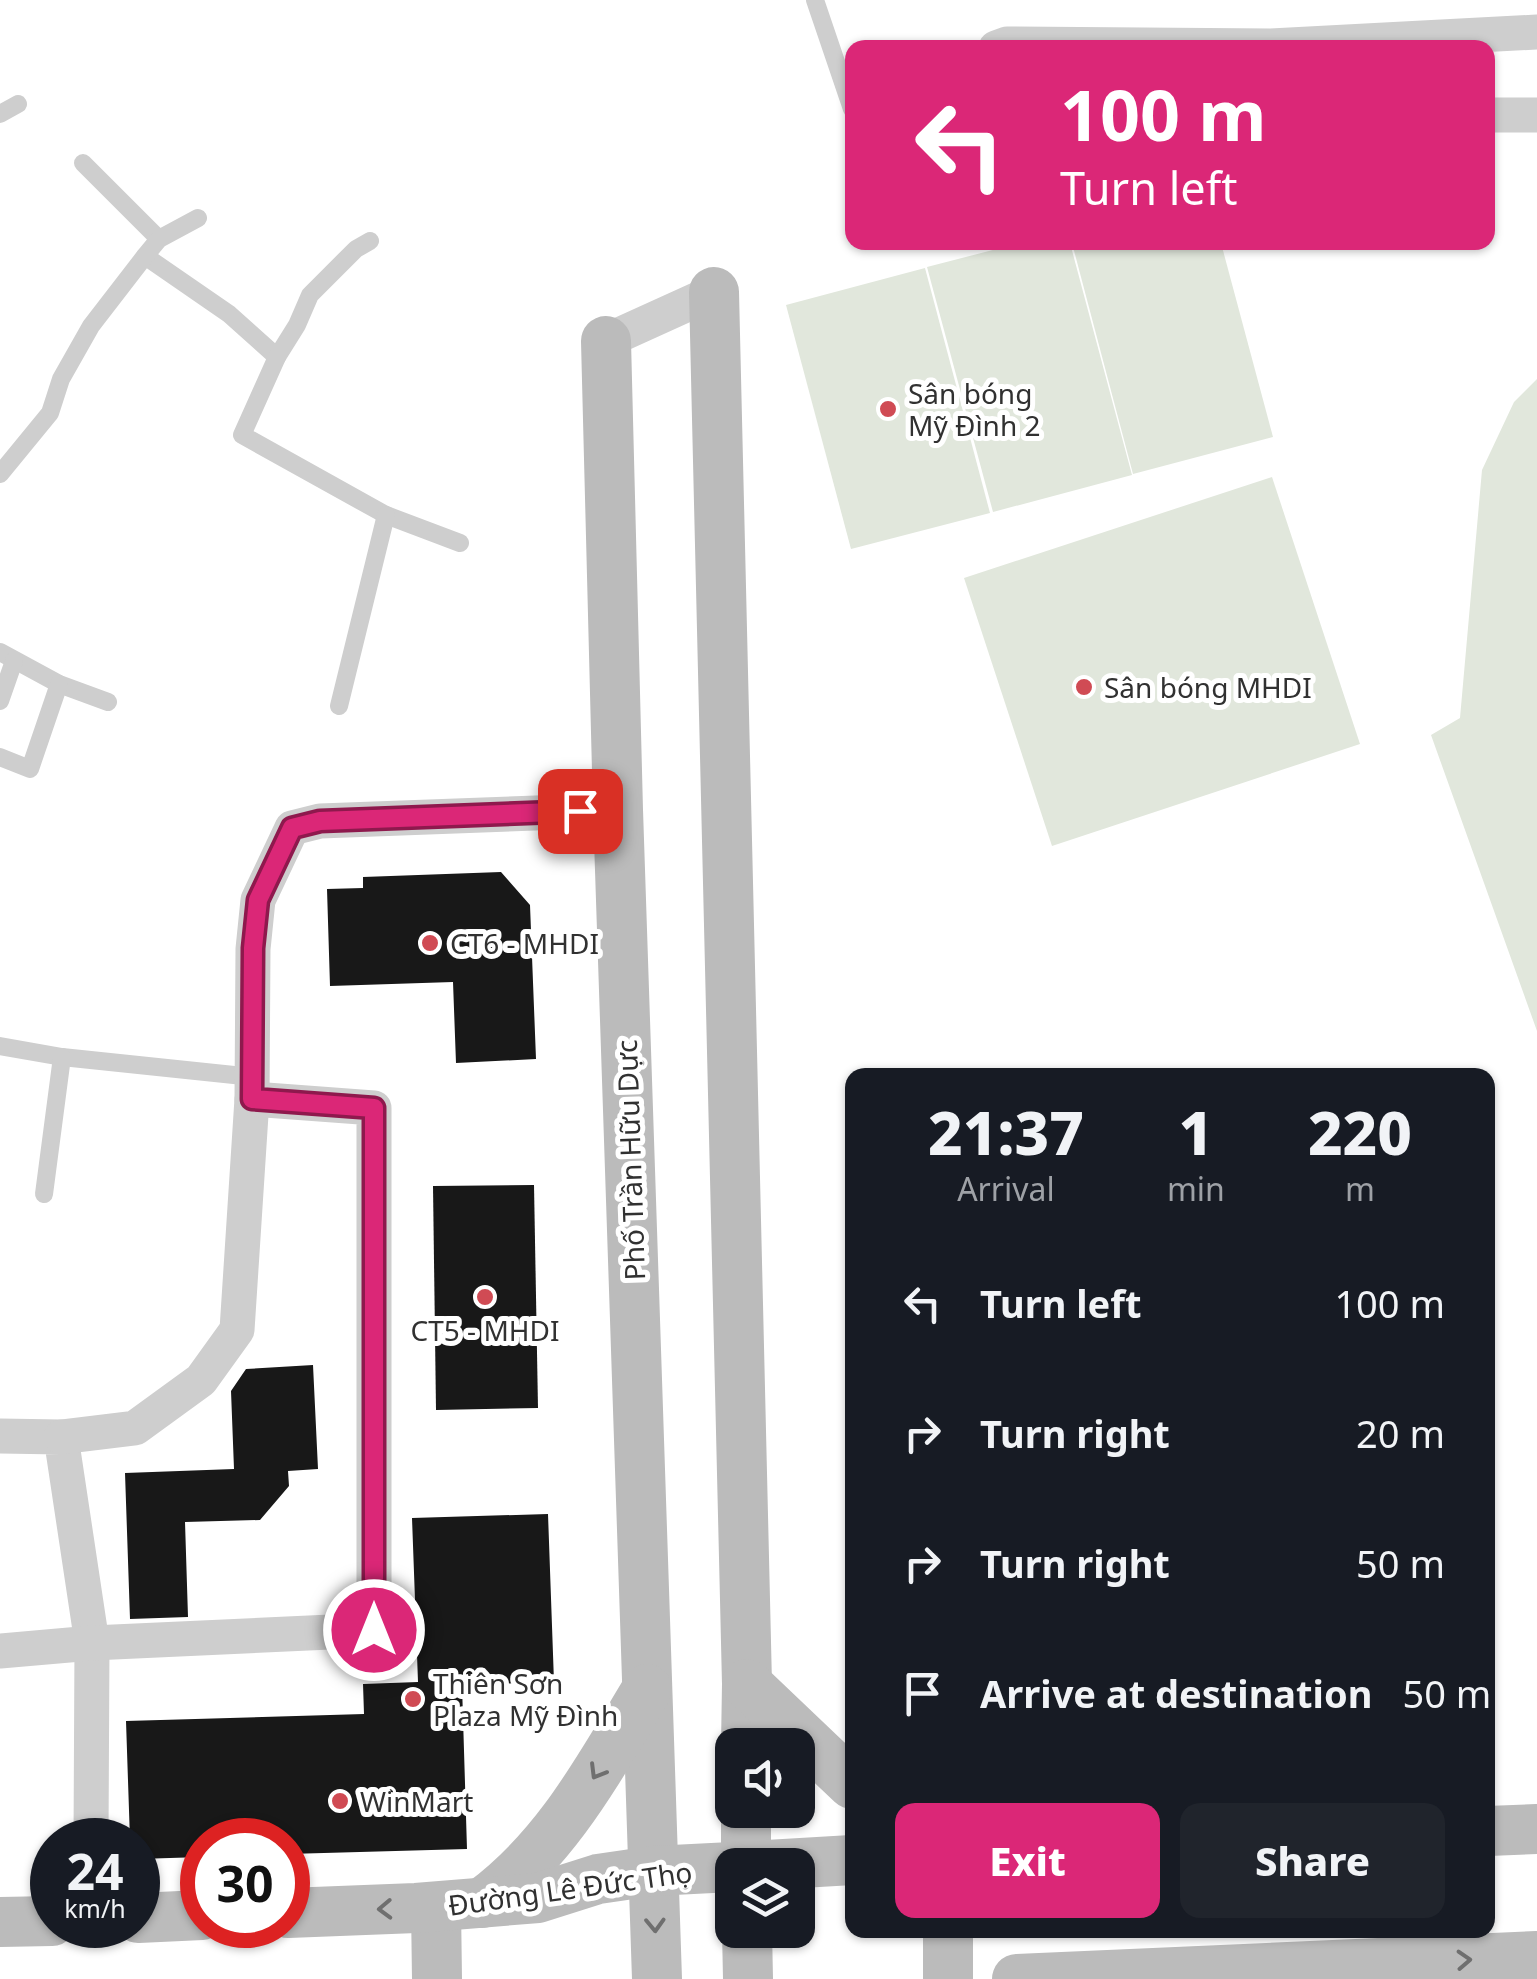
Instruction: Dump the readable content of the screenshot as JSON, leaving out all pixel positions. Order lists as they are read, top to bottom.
{
  "streets": {
    "main road": ["Phố Trần Hữu Dực", "Đường Lê Đức Thọ"]
  },
  "crossings": [
    ["Phố Trần Hữu Dực", "Đường Lê Đức Thọ"]
  ],
  "one_way": ["Đường Lê Đức Thọ"],
  "places": [
    "Sân bóng Mỹ Đình 2",
    "Sân bóng MHDI",
    "CT6 - MHDI",
    "CT5 - MHDI",
    "Thiên Sơn Plaza Mỹ Đình",
    "WinMart"
  ],
  "page": {
    "turn": ["100 m", "Turn left"],
    "eta": [
      "21:37",
      "Arrival",
      "1",
      "min",
      "220",
      "m"
    ],
    "list": [
      {
        "name": "Turn left",
        "value": "100 m"
      },
      {
        "name": "Turn right",
        "value": "20 m"
      },
      {
        "name": "Turn right",
        "value": "50 m"
      },
      {
        "name": "Arrive at destination",
        "value": "50 m"
      }
    ],
    "buttons": ["Exit", "Share"],
    "speed": "24 km/h",
    "limit": "30"
  }
}
